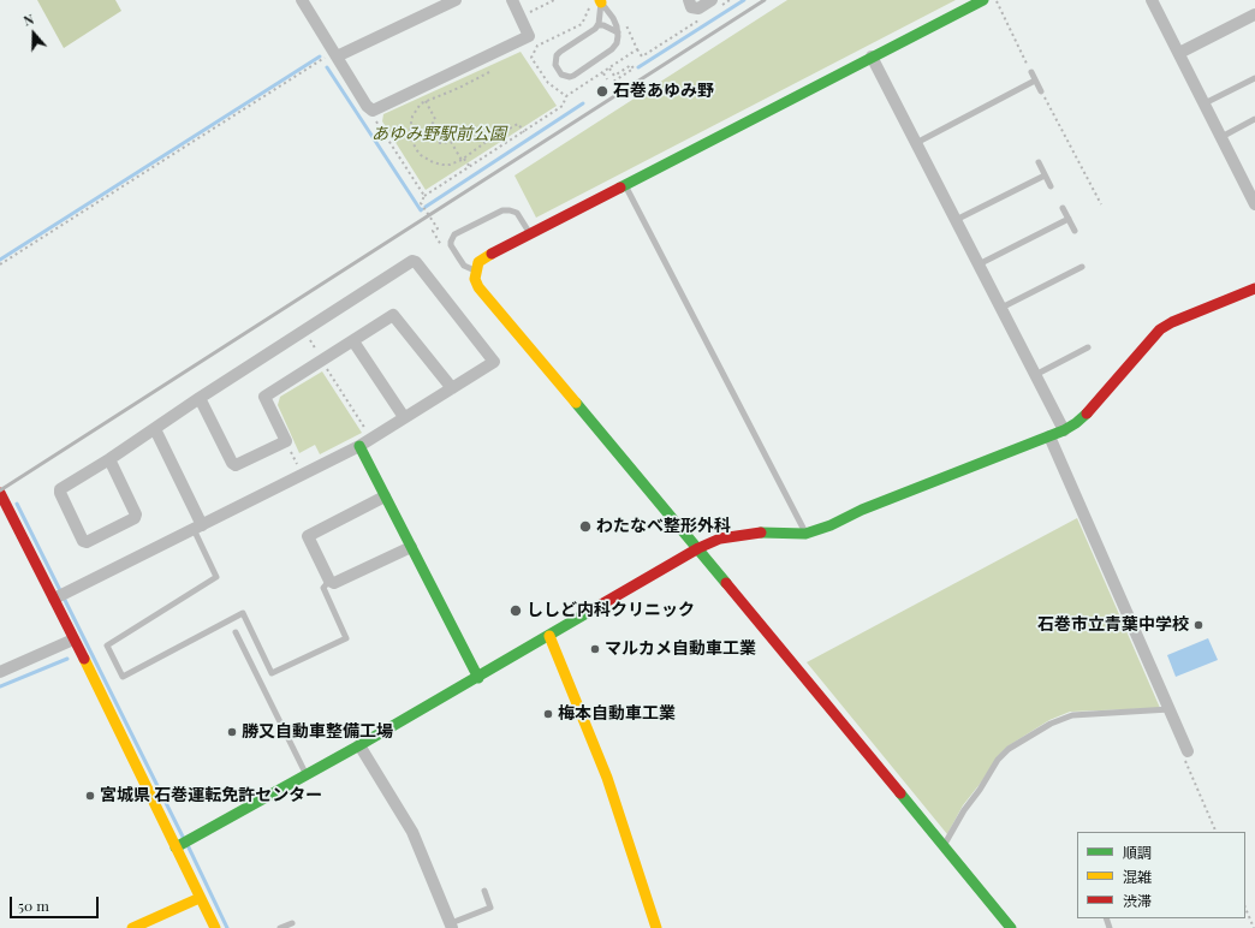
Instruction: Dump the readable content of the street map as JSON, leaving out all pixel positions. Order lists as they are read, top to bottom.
{
  "parks": ["あゆみ野駅前公園"],
  "places": [
    "石巻あゆみ野",
    "わたなべ整形外科",
    "ししど内科クリニック",
    "石巻市立青葉中学校",
    "マルカメ自動車工業",
    "梅本自動車工業",
    "勝又自動車整備工場",
    "宮城県 石巻運転免許センター"
  ],
  "legend": ["順調", "混雑", "渋滞"],
  "scale_bar": "50 m",
  "north": "top"
}
